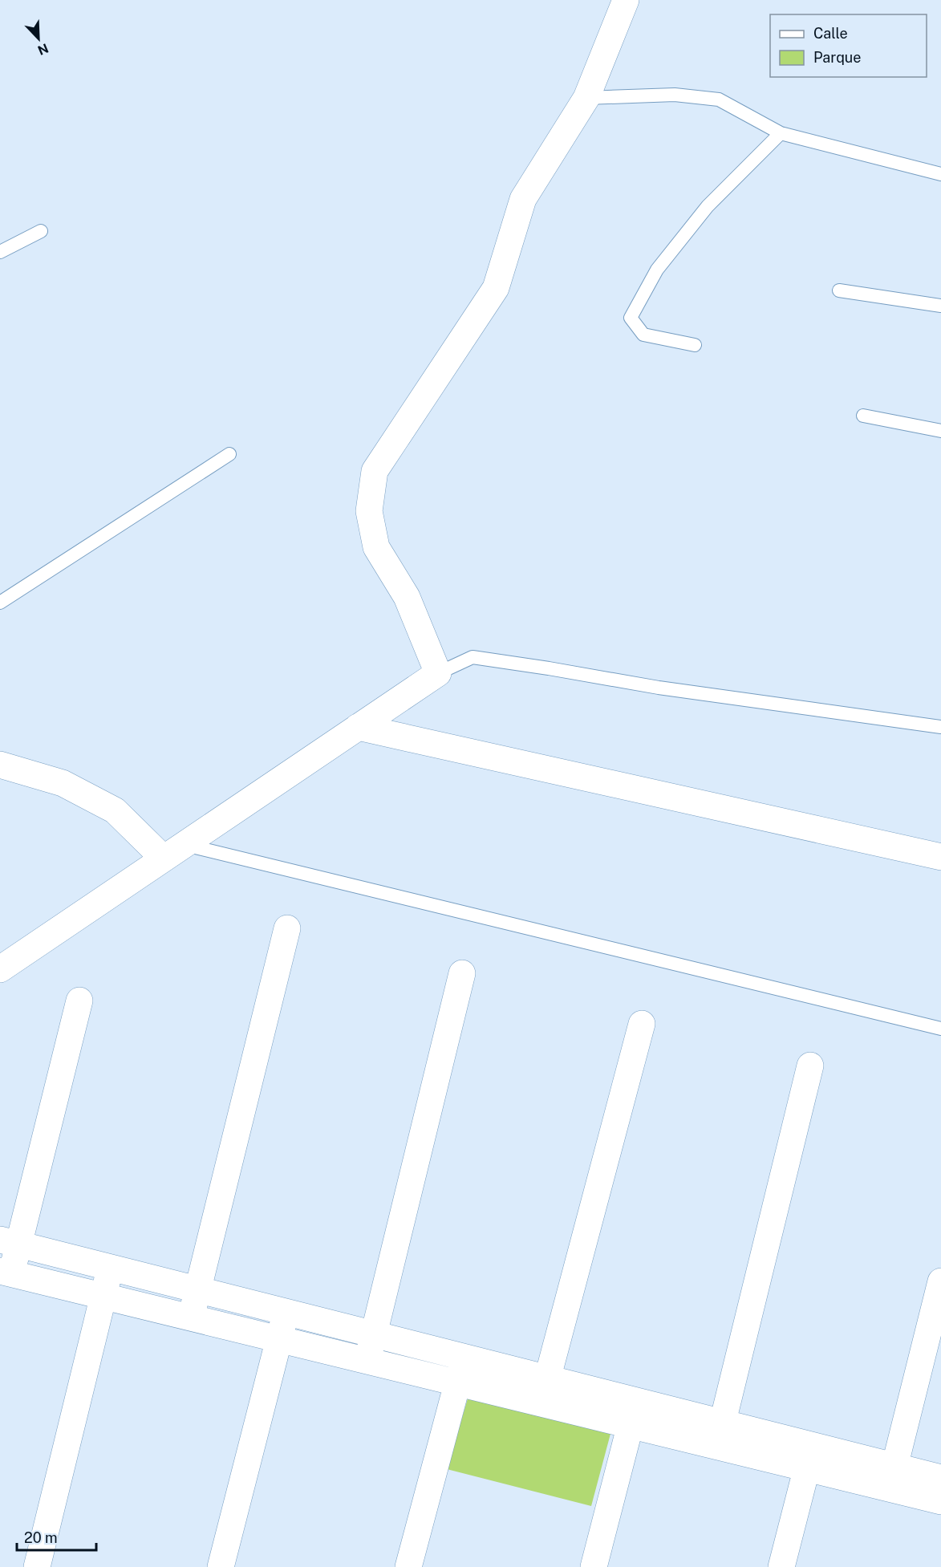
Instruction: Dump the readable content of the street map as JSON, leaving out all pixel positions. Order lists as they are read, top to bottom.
{
  "legend": ["Calle", "Parque"],
  "scale_bar": "20 m",
  "north": "bottom right"
}
